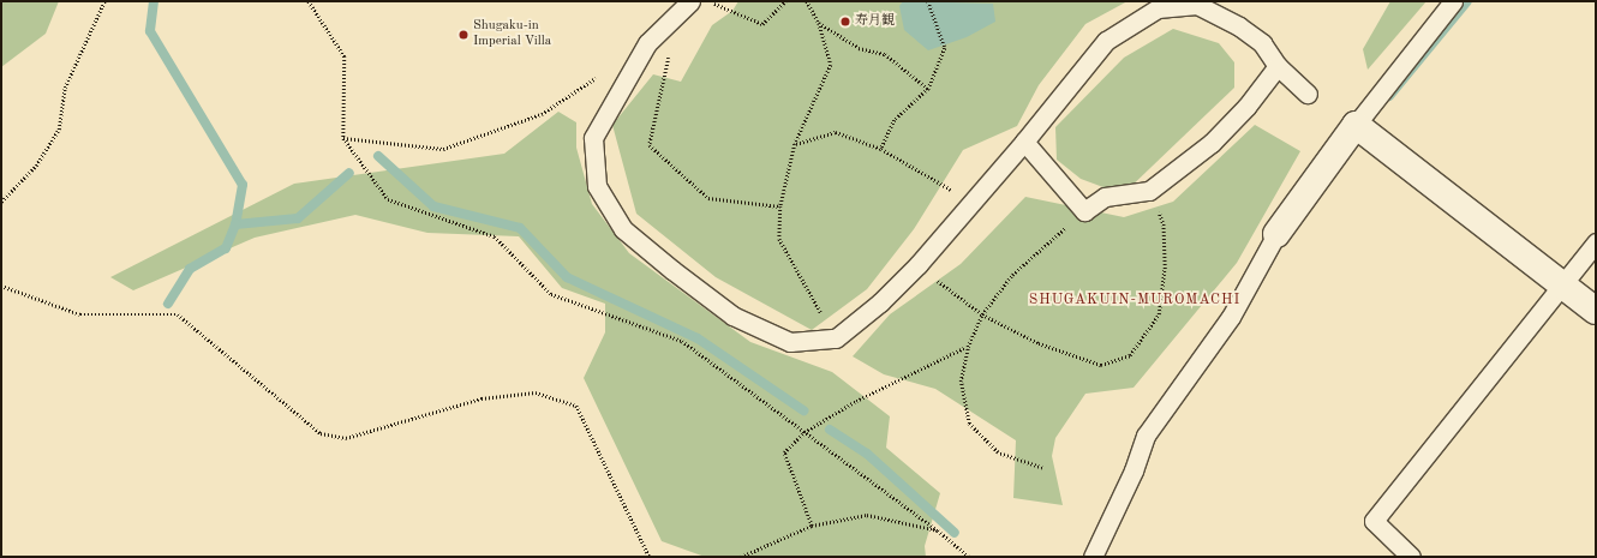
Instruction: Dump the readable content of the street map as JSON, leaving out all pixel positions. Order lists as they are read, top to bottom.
{
  "districts": ["SHUGAKUIN-MUROMACHI"],
  "places": ["寿月観", "Shugaku-in Imperial Villa"]
}
